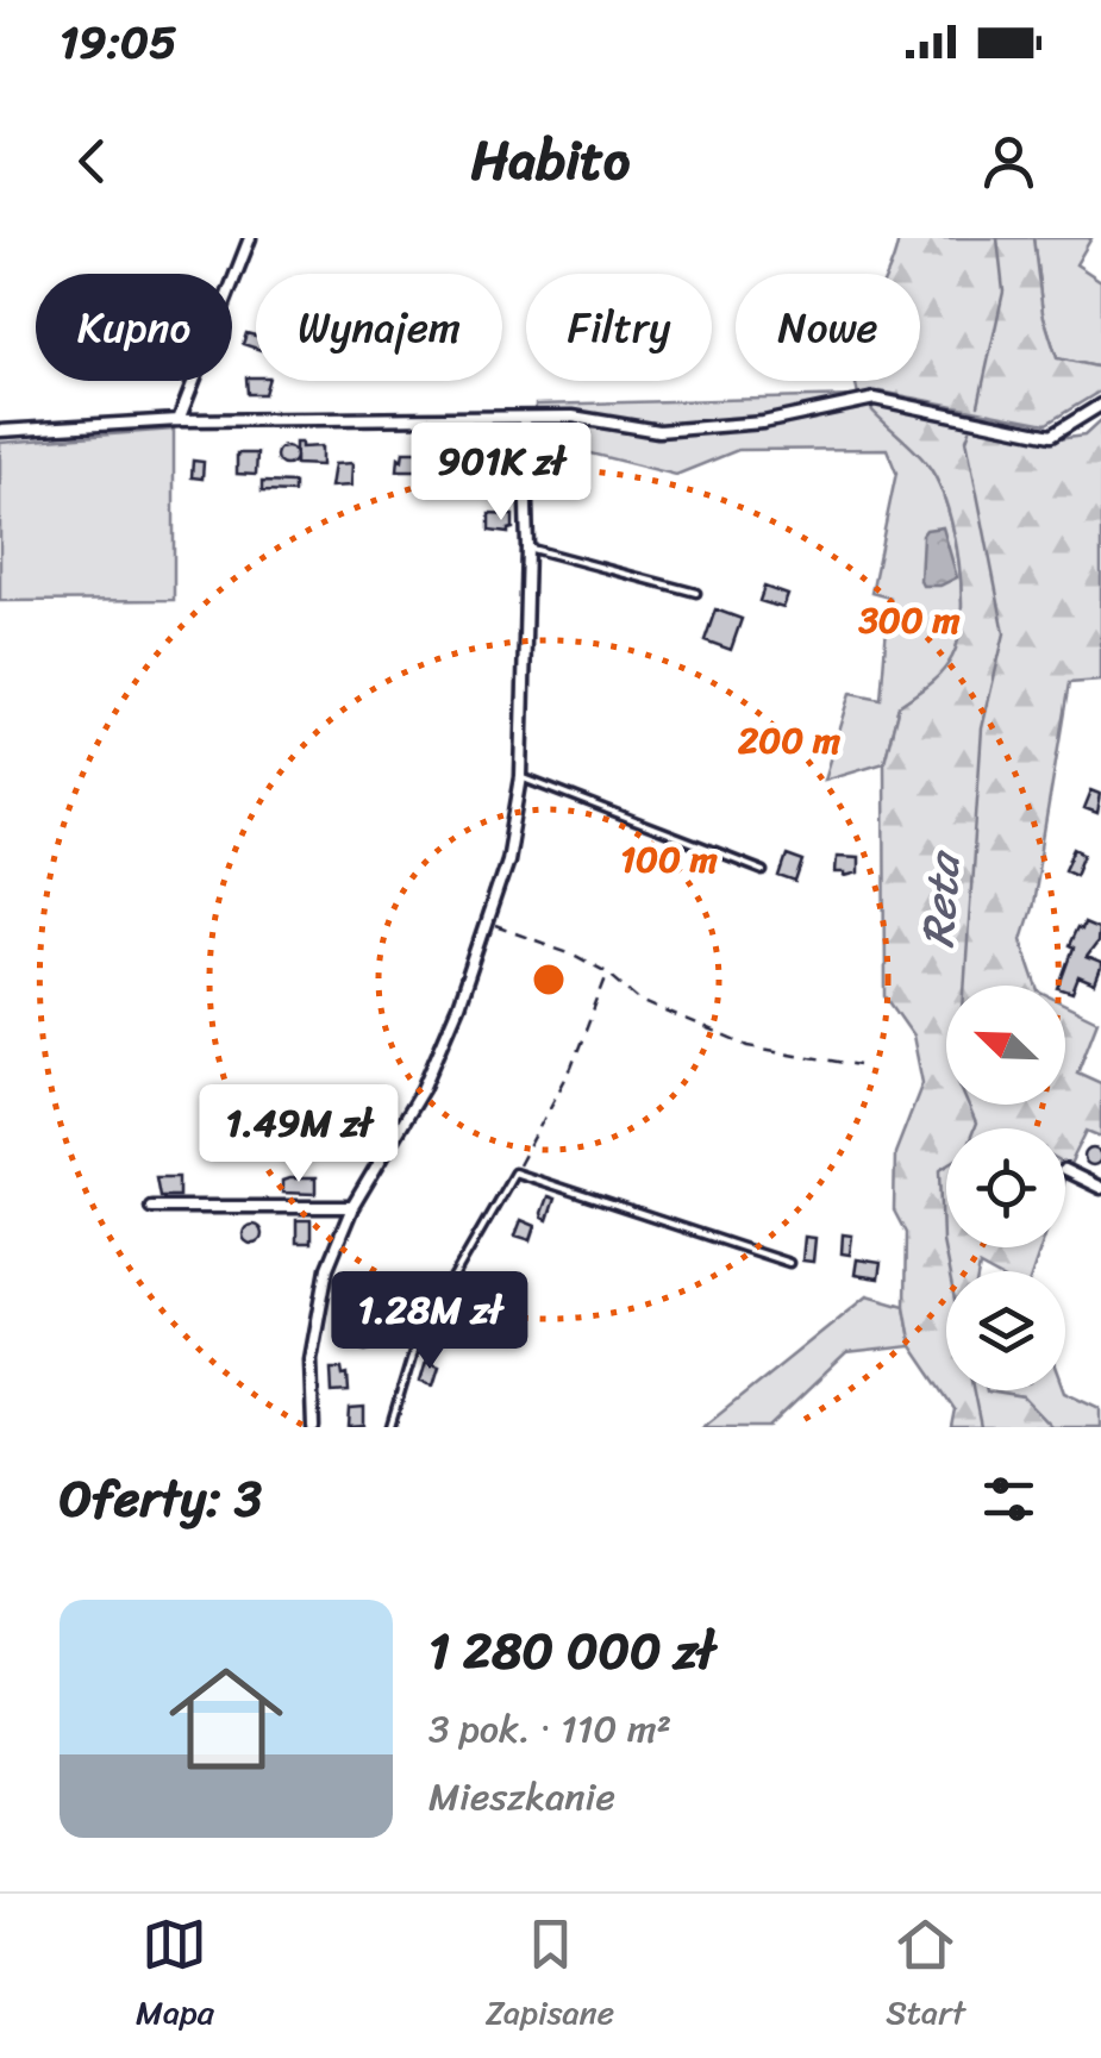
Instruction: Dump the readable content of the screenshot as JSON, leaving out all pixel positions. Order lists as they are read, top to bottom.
{
  "water": ["Reta"],
  "north": "top left",
  "page": {
    "status": "19:05",
    "header": "Habito",
    "chip": [
      "Kupno",
      "Wynajem",
      "Filtry",
      "Nowe"
    ],
    "price": ["901K zł", "1.49M zł", "1.28M zł"],
    "heading": "Oferty: 3",
    "list": [
      {
        "name": "1 280 000 zł",
        "note": "3 pok. · 110 m² · Mieszkanie"
      }
    ],
    "tabs": ["Mapa", "Zapisane", "Start"]
  },
  "rings": ["300 m", "200 m", "100 m"]
}
